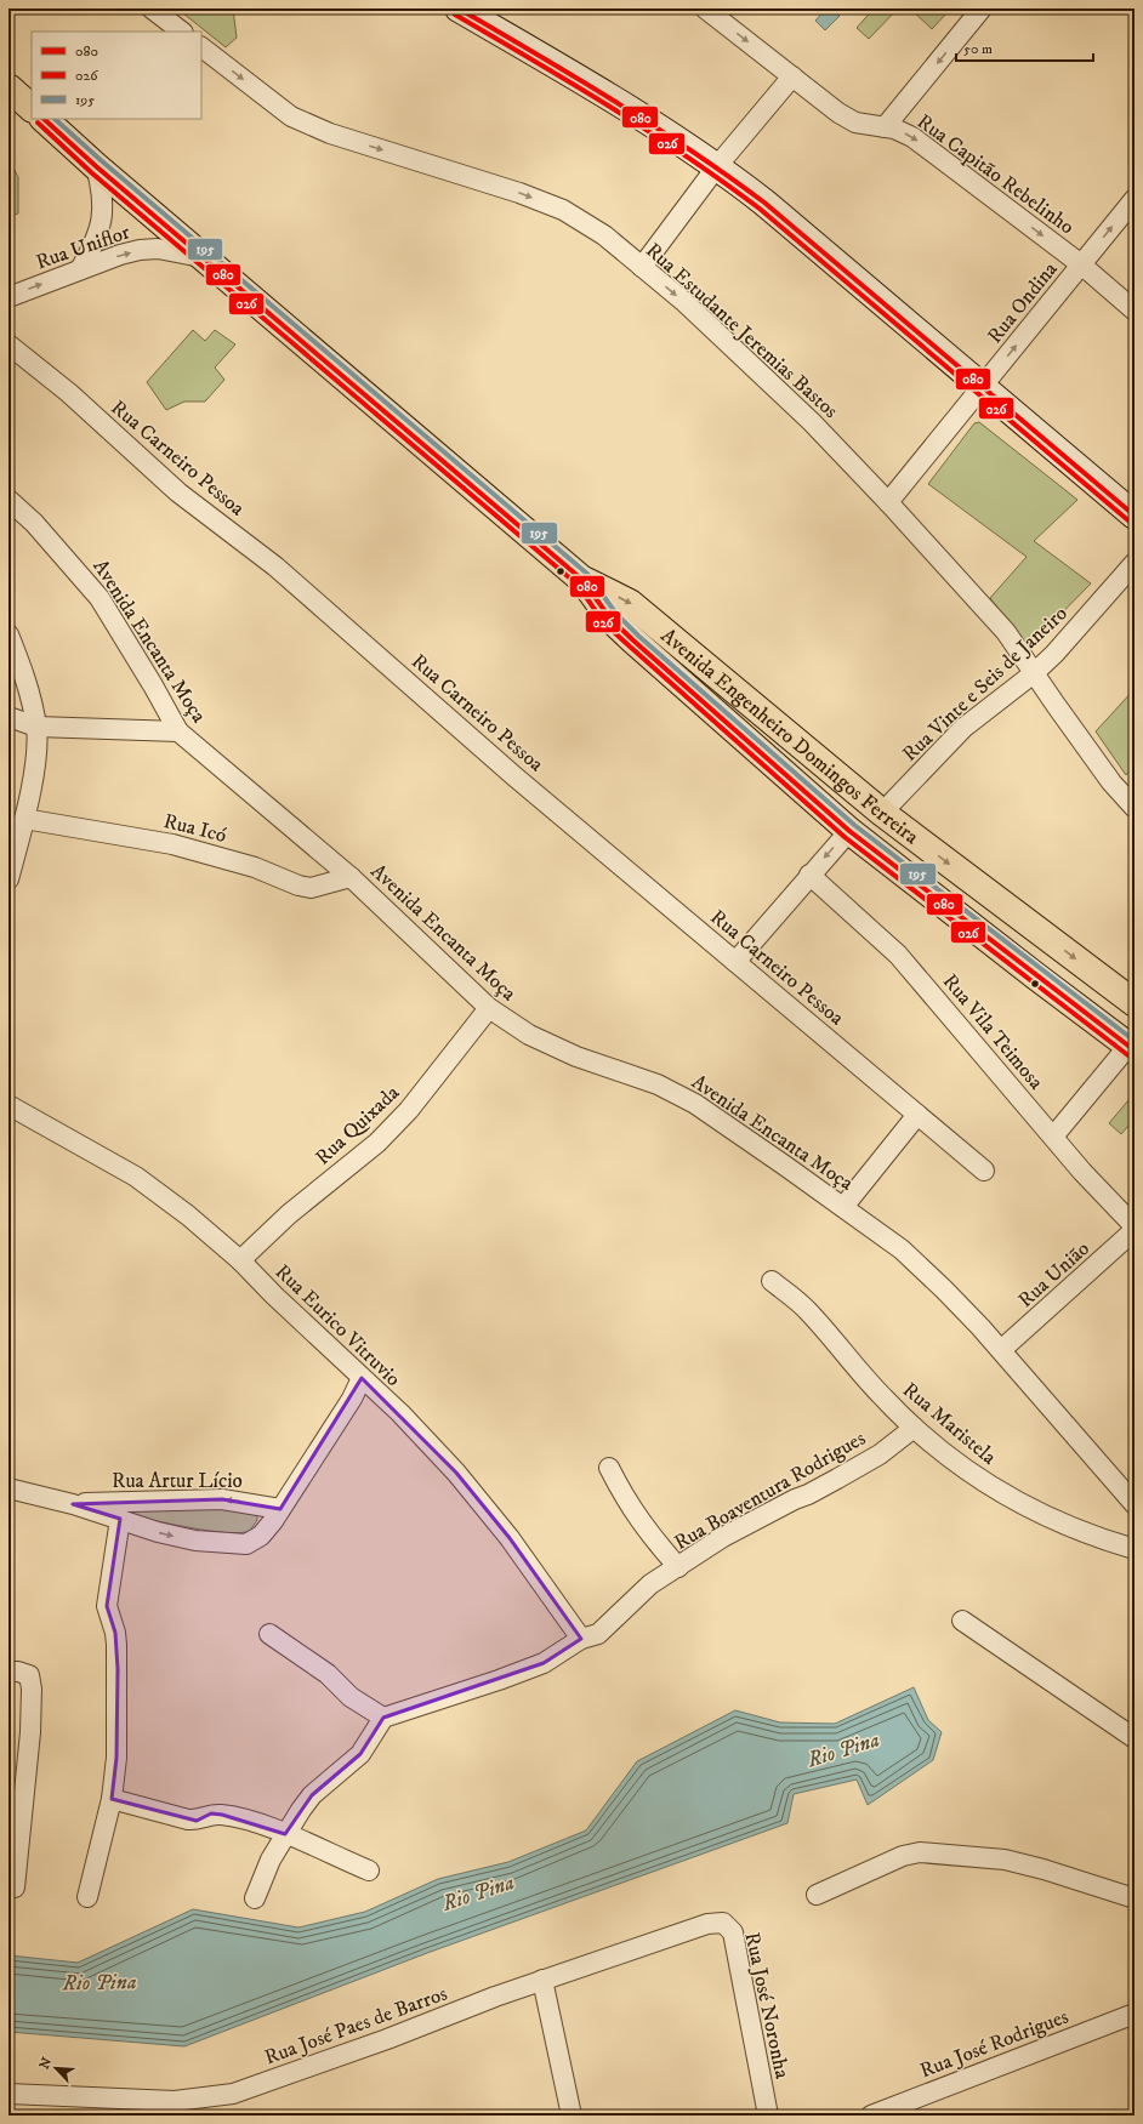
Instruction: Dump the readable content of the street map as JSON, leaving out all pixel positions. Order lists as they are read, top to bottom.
{
  "streets": {
    "main road": ["Avenida Engenheiro Domingos Ferreira"],
    "street": [
      "Rua Capitão Rebelinho",
      "Rua Uniflor",
      "Rua Ondina",
      "Rua Estudante Jeremias Bastos",
      "Rua Carneiro Pessoa",
      "Avenida Encanta Moça",
      "Rua Vinte e Seis de Janeiro",
      "Rua Icó",
      "Rua Vila Teimosa",
      "Rua Quixada",
      "Rua União",
      "Rua Eurico Vitruvio",
      "Rua Maristela",
      "Rua Artur Lício",
      "Rua Boaventura Rodrigues",
      "Rua José Noronha",
      "Rua José Paes de Barros",
      "Rua José Rodrigues"
    ]
  },
  "crossings": [
    ["Rua Capitão Rebelinho", "Rua Ondina"],
    ["Rua Uniflor", "Avenida Engenheiro Domingos Ferreira"],
    ["Rua Ondina", "Rua Estudante Jeremias Bastos"],
    ["Rua Estudante Jeremias Bastos", "Rua Vinte e Seis de Janeiro"],
    ["Avenida Encanta Moça", "Rua Icó"],
    ["Avenida Encanta Moça", "Rua Quixada"],
    ["Avenida Encanta Moça", "Rua União"],
    ["Rua Vinte e Seis de Janeiro", "Avenida Engenheiro Domingos Ferreira"],
    ["Rua Quixada", "Rua Eurico Vitruvio"],
    ["Rua Eurico Vitruvio", "Rua Artur Lício"],
    ["Rua Eurico Vitruvio", "Rua Boaventura Rodrigues"],
    ["Rua Maristela", "Rua Boaventura Rodrigues"],
    ["Rua José Noronha", "Rua José Paes de Barros"]
  ],
  "one_way": [
    "Rua Capitão Rebelinho",
    "Rua Uniflor",
    "Rua Ondina",
    "Rua Estudante Jeremias Bastos"
  ],
  "water": ["Rio Pina"],
  "lines": ["transit line 080", "transit line 026", "transit line 195"],
  "legend": ["080", "026", "195"],
  "scale_bar": "50 m",
  "north": "top left"
}
